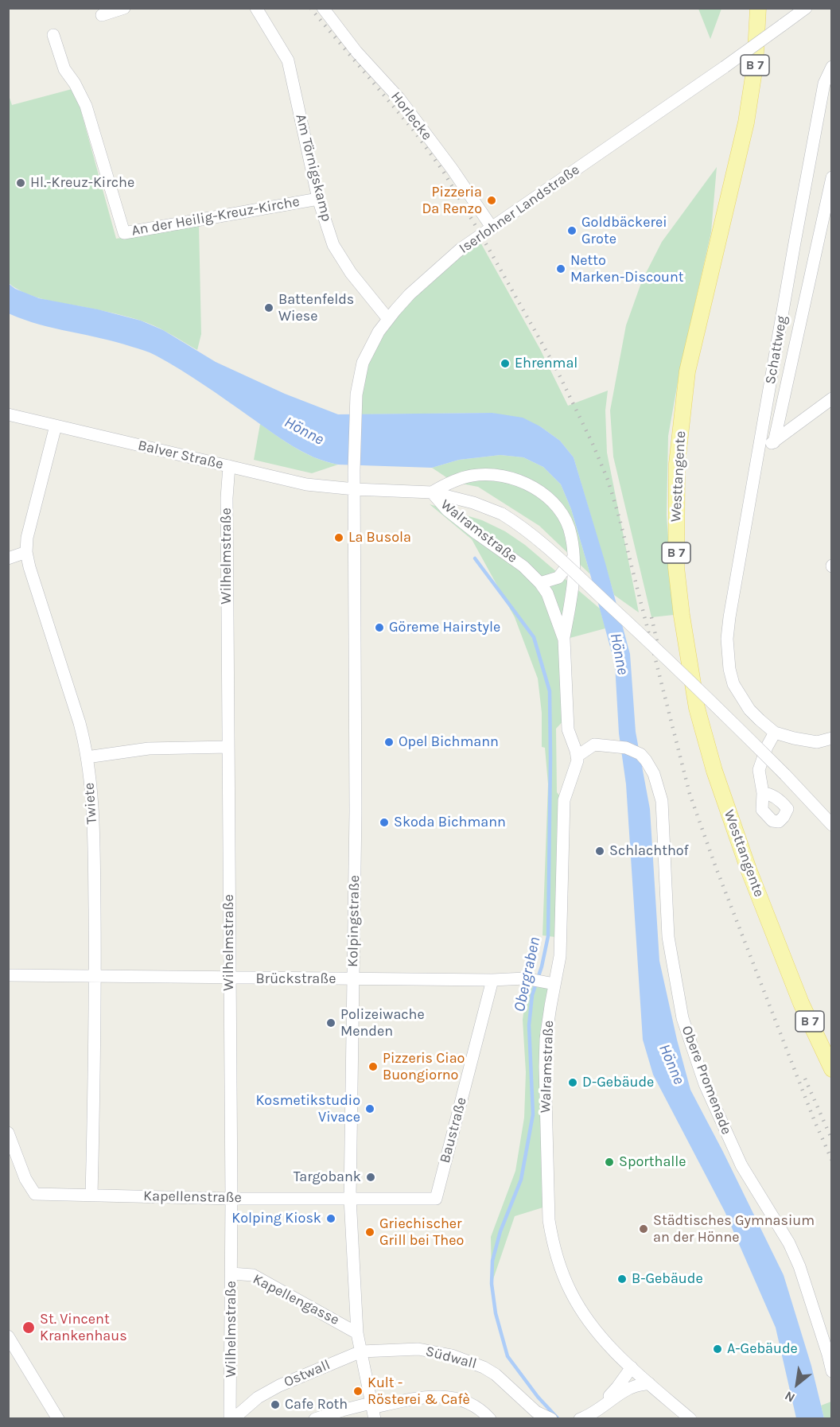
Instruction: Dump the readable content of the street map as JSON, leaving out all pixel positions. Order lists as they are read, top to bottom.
{
  "streets": {
    "main road": ["B 7", "Westtangente"],
    "street": [
      "Horlecke",
      "Am Törnigskamp",
      "Iserlohner Landstraße",
      "An der Heilig-Kreuz-Kirche",
      "Schattweg",
      "Balver Straße",
      "Walramstraße",
      "Wilhelmstraße",
      "Twiete",
      "Kolpingstraße",
      "Brückstraße",
      "Obere Promenade",
      "Baustraße",
      "Kapellenstraße",
      "Kapellengasse",
      "Südwall",
      "Ostwall"
    ]
  },
  "crossings": [
    ["Horlecke", "Iserlohner Landstraße"],
    ["Am Törnigskamp", "Iserlohner Landstraße"],
    ["Am Törnigskamp", "An der Heilig-Kreuz-Kirche"],
    ["Iserlohner Landstraße", "Balver Straße"],
    ["Iserlohner Landstraße", "Kolpingstraße"],
    ["Balver Straße", "Walramstraße"],
    ["Balver Straße", "Wilhelmstraße"],
    ["Balver Straße", "Twiete"],
    ["Balver Straße", "Kolpingstraße"],
    ["Walramstraße", "Brückstraße"],
    ["Walramstraße", "Obere Promenade"],
    ["Wilhelmstraße", "Brückstraße"],
    ["Wilhelmstraße", "Kapellenstraße"],
    ["Wilhelmstraße", "Kapellengasse"],
    ["Wilhelmstraße", "Ostwall"],
    ["Twiete", "Brückstraße"],
    ["Twiete", "Kapellenstraße"],
    ["Kolpingstraße", "Brückstraße"],
    ["Kolpingstraße", "Baustraße"],
    ["Kolpingstraße", "Kapellenstraße"],
    ["Kolpingstraße", "Kapellengasse"],
    ["Kolpingstraße", "Südwall"],
    ["Kolpingstraße", "Ostwall"],
    ["Brückstraße", "Baustraße"],
    ["Baustraße", "Kapellenstraße"],
    ["Südwall", "Ostwall"]
  ],
  "water": ["Hönne", "Obergraben"],
  "places": [
    "Hl.-Kreuz-Kirche",
    "Pizzeria Da Renzo",
    "Goldbäckerei Grote",
    "Netto Marken-Discount",
    "Battenfelds Wiese",
    "Ehrenmal",
    "La Busola",
    "Göreme Hairstyle",
    "Opel Bichmann",
    "Skoda Bichmann",
    "Schlachthof",
    "Polizeiwache Menden",
    "Pizzeris Ciao Buongiorno",
    "D-Gebäude",
    "Kosmetikstudio Vivace",
    "Sporthalle",
    "Targobank",
    "Kolping Kiosk",
    "Städtisches Gymnasium an der Hönne",
    "Griechischer Grill bei Theo",
    "B-Gebäude",
    "St. Vincent Krankenhaus",
    "A-Gebäude",
    "Kult - Rösterei & Cafè",
    "Cafe Roth"
  ],
  "north": "bottom left"
}
